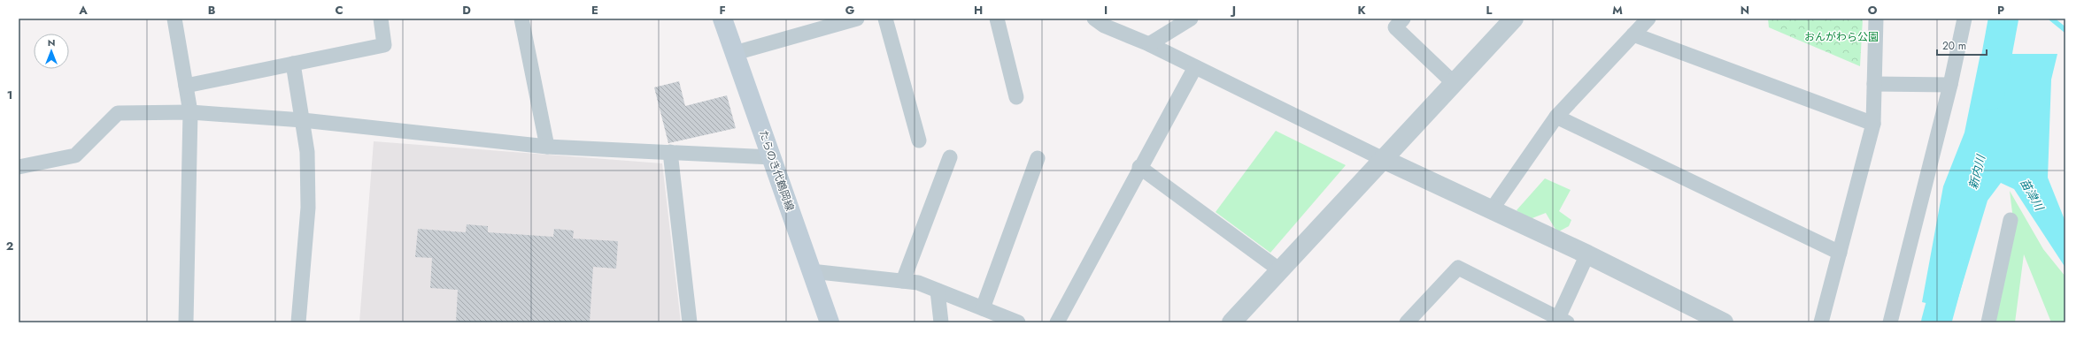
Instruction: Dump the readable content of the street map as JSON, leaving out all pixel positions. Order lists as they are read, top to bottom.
{
  "streets": {
    "main road": ["たらのき代鶴岡線"]
  },
  "water": ["新内川", "苗津川"],
  "parks": ["おんがわら公園"],
  "scale_bar": "20 m",
  "north": "top",
  "grid": {
    "columns": [
      "A",
      "B",
      "C",
      "D",
      "E",
      "F",
      "G",
      "H",
      "I",
      "J",
      "K",
      "L",
      "M",
      "N",
      "O",
      "P"
    ],
    "rows": ["1", "2"]
  }
}
